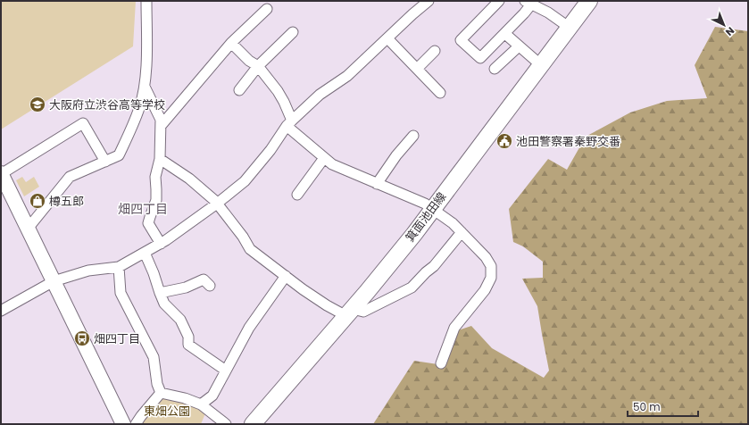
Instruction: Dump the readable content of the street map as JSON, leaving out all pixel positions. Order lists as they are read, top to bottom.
{
  "streets": {
    "main road": ["箕面池田線"]
  },
  "districts": ["畑四丁目"],
  "parks": ["東畑公園"],
  "places": {
    "school or university": ["大阪府立渋谷高等学校"],
    "public building": ["池田警察署秦野交番"],
    "shop": ["樽五郎"],
    "bus stop": ["畑四丁目"]
  },
  "scale_bar": "50 m",
  "north": "bottom right"
}
